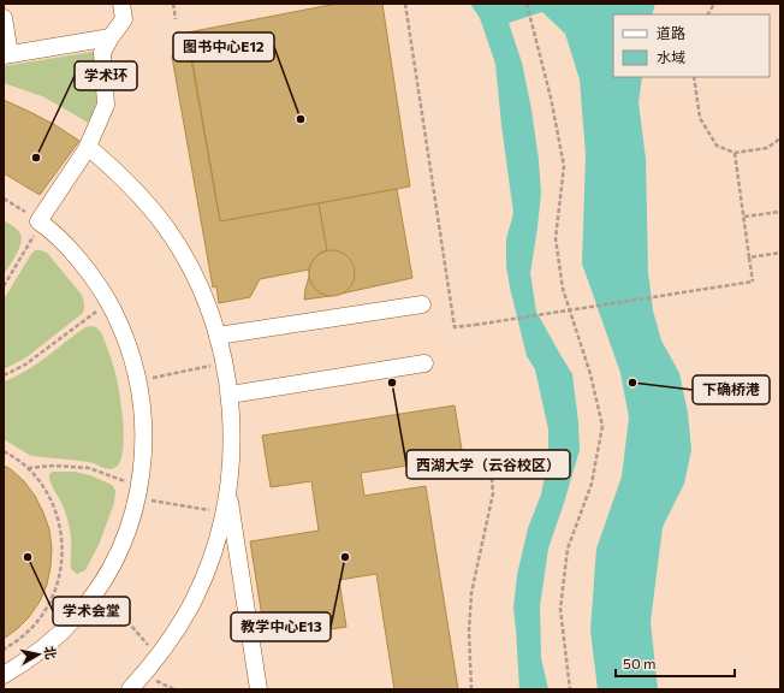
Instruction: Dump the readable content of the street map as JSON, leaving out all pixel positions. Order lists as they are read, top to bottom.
{
  "places": [
    "图书中心E12",
    "学术环",
    "西湖大学（云谷校区）",
    "下确桥港",
    "学术会堂",
    "教学中心E13"
  ],
  "legend": ["道路", "水域"],
  "scale_bar": "50 m",
  "north": "right"
}
